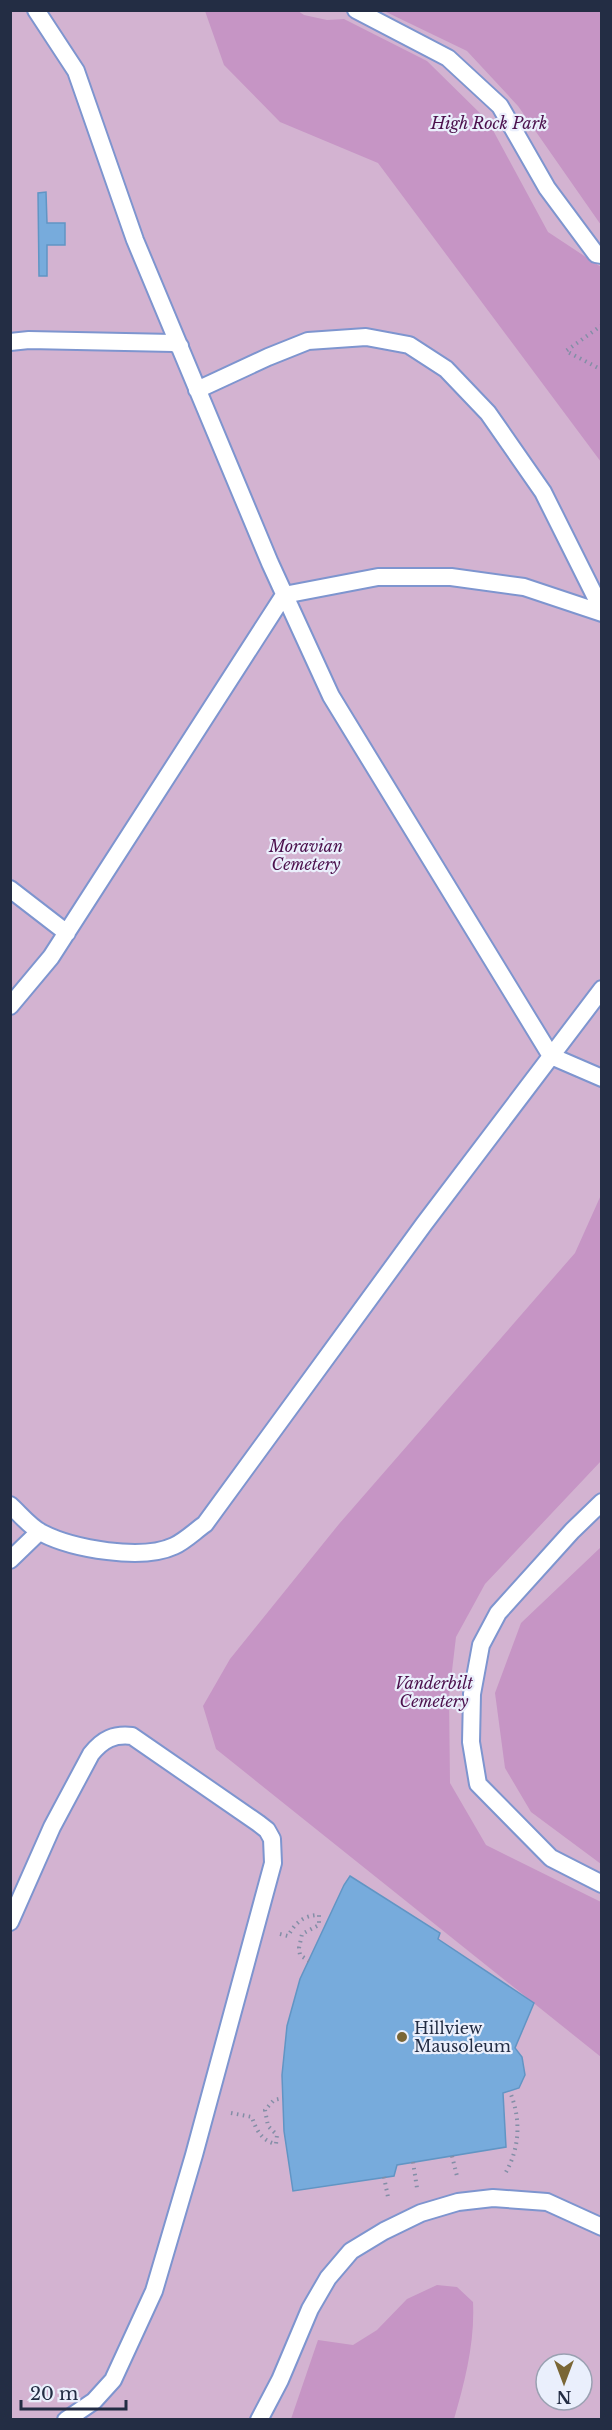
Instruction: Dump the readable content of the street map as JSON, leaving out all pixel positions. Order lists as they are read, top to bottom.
{
  "parks": ["High Rock Park", "Moravian Cemetery", "Vanderbilt Cemetery"],
  "places": ["Hillview Mausoleum"],
  "scale_bar": "20 m",
  "north": "bottom"
}
